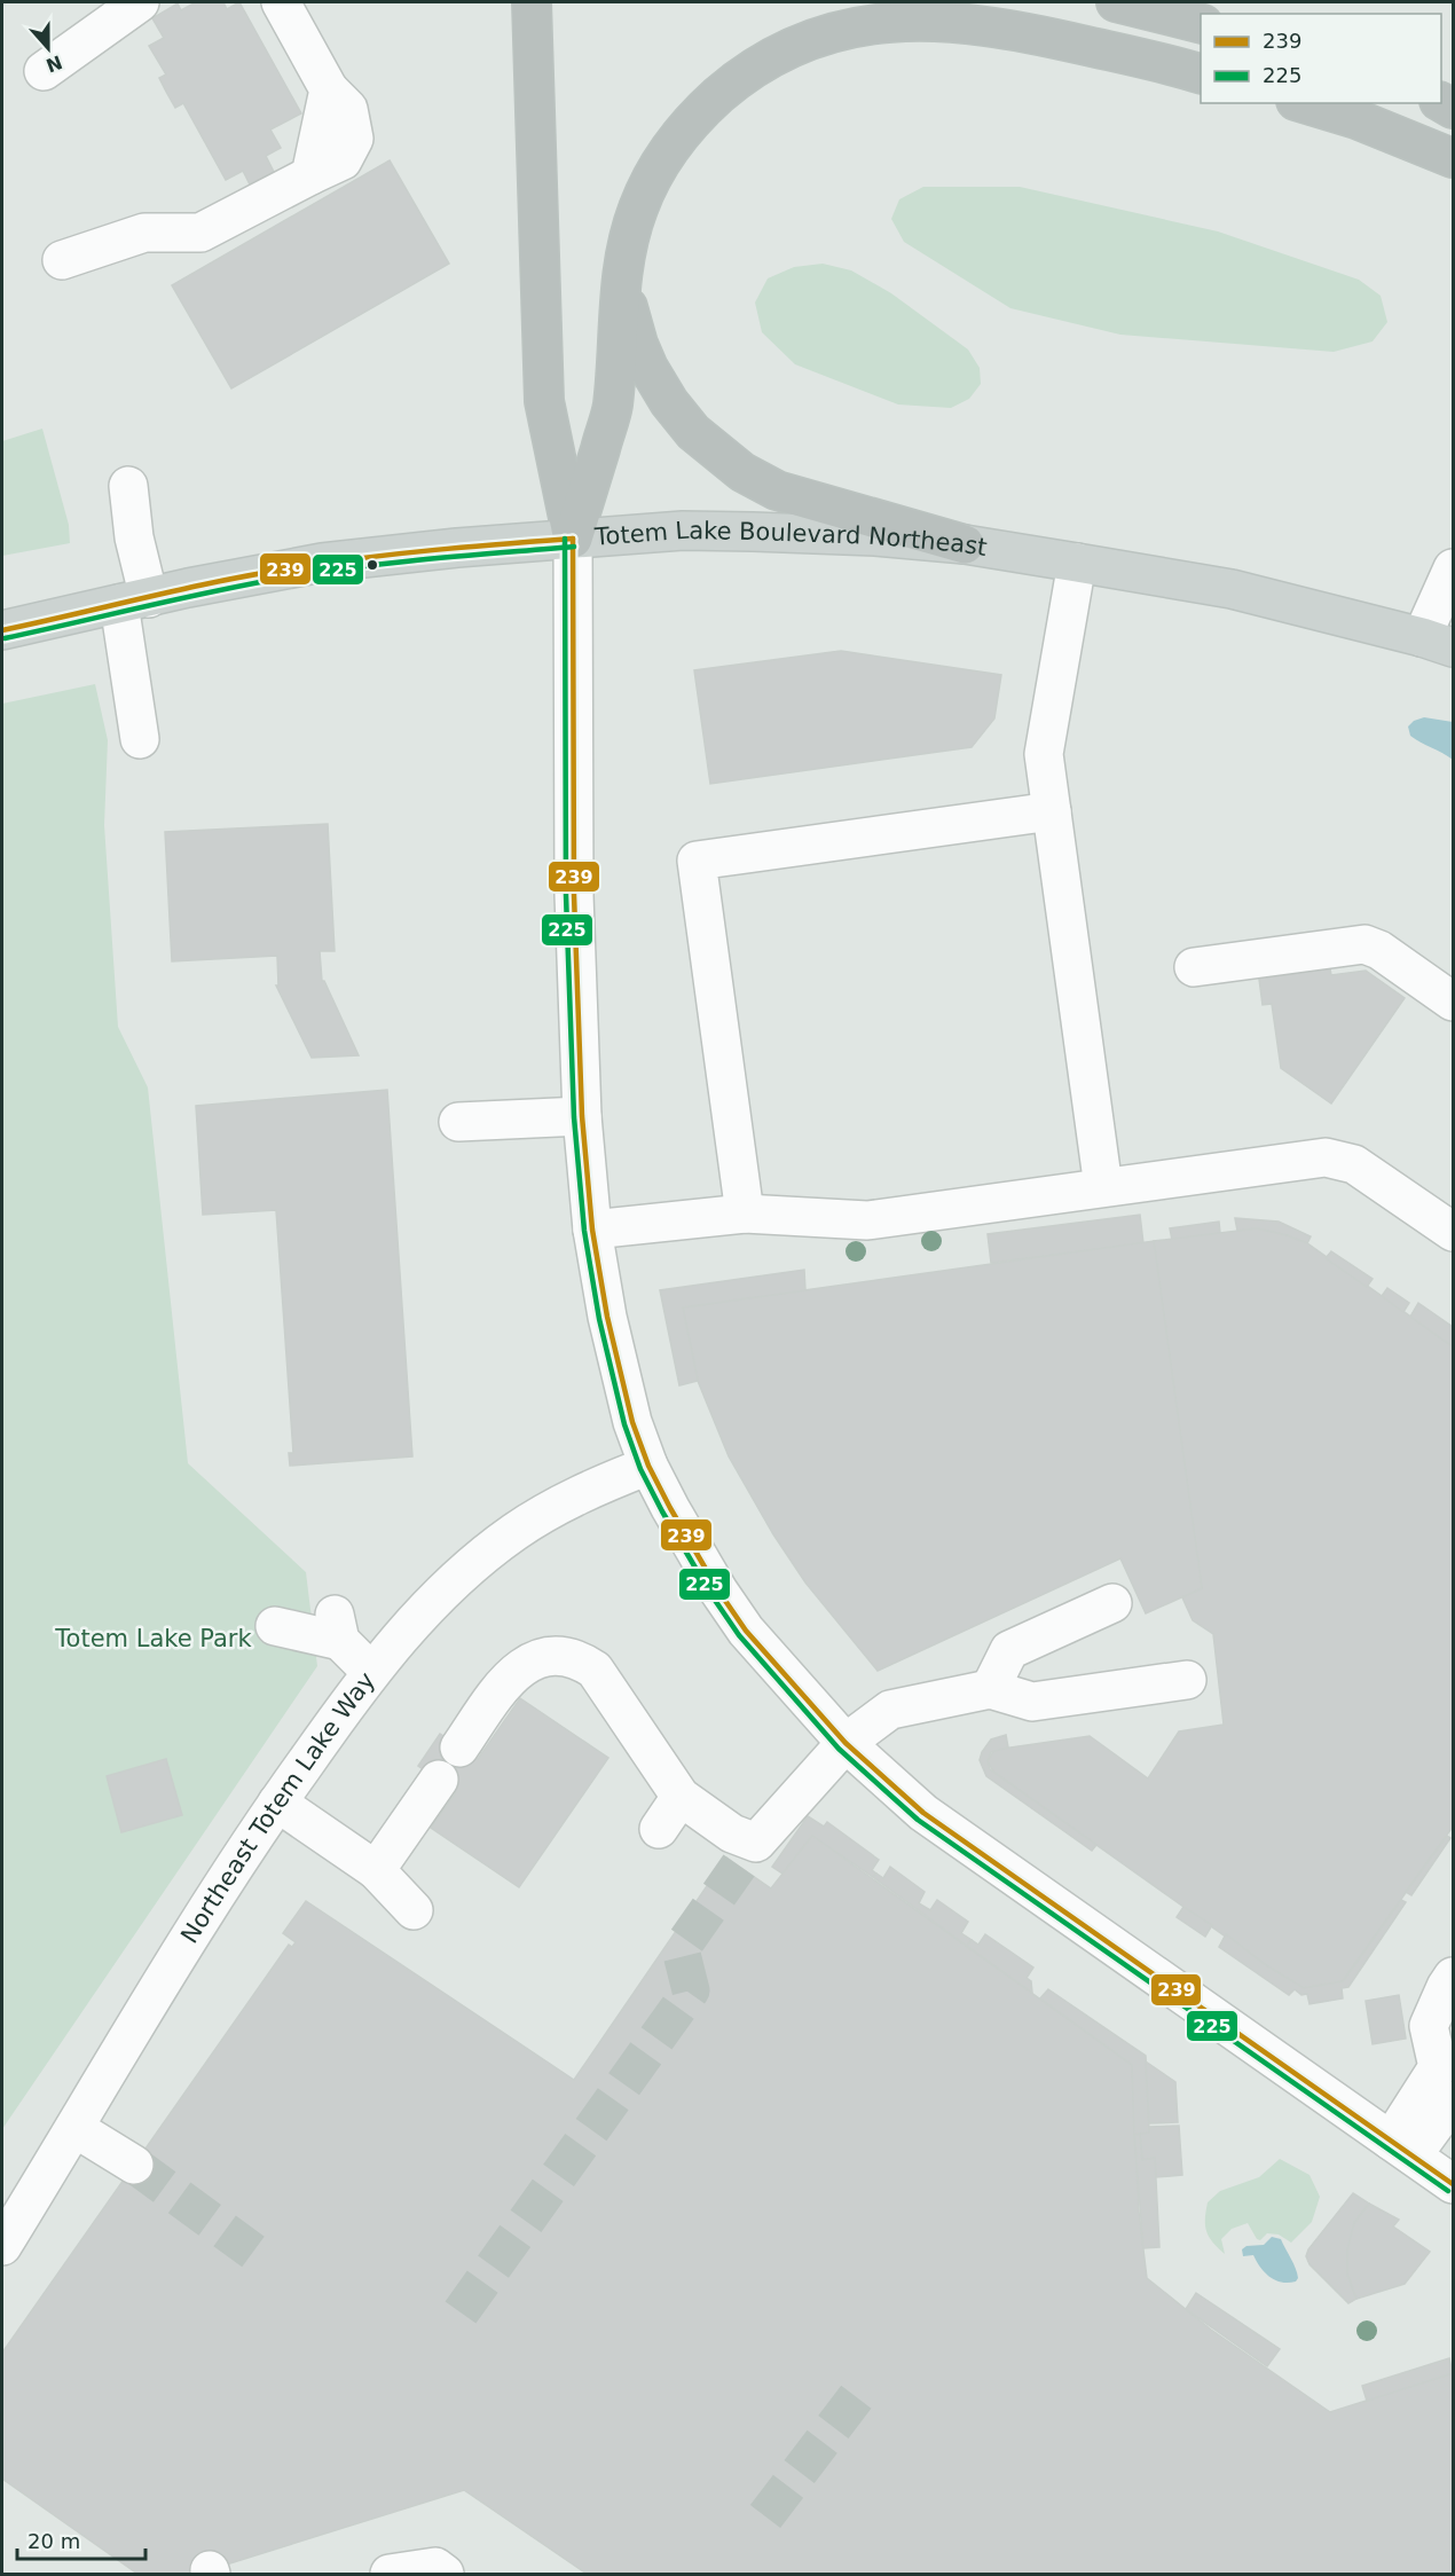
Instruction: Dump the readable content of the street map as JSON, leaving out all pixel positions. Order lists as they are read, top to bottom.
{
  "streets": {
    "main road": ["Totem Lake Boulevard Northeast"],
    "street": ["Northeast Totem Lake Way"]
  },
  "parks": ["Totem Lake Park"],
  "lines": ["transit line 239", "transit line 225"],
  "legend": ["239", "225"],
  "scale_bar": "20 m",
  "north": "bottom"
}
